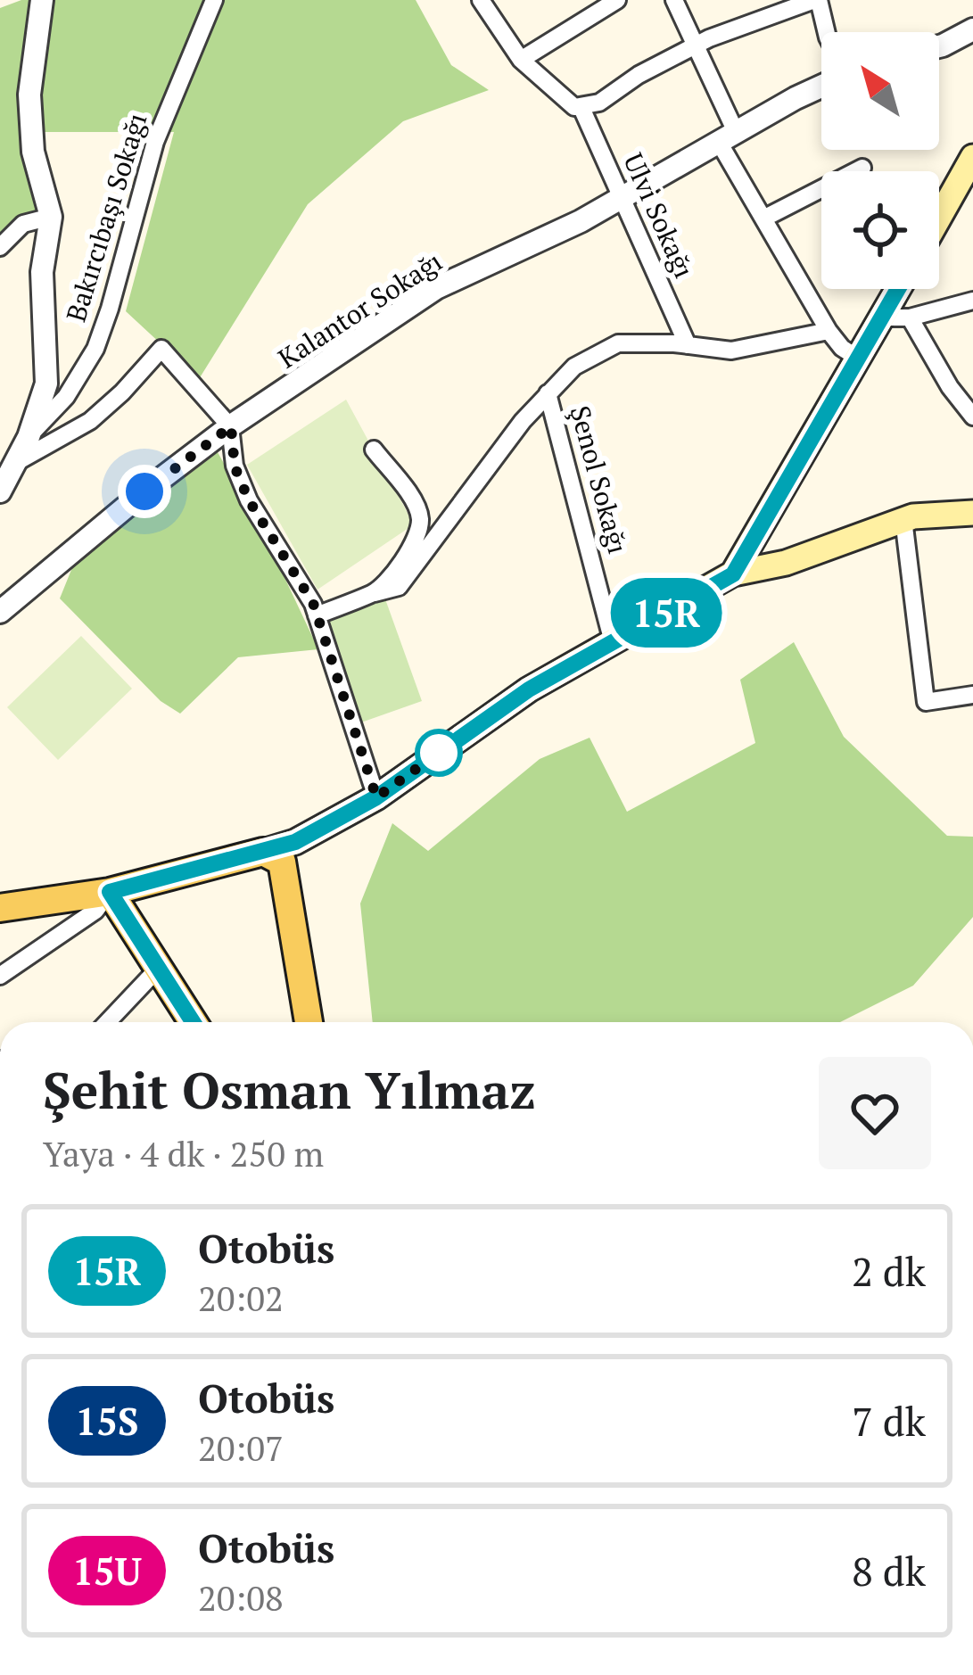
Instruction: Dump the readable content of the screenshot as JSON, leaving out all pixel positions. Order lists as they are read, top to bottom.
{
  "streets": {
    "street": [
      "Ulvi Sokağı",
      "Bakırcıbaşı Sokağı",
      "Kalantor Sokağı",
      "Şenol Sokağı"
    ]
  },
  "crossings": [
    ["Ulvi Sokağı", "Kalantor Sokağı"]
  ],
  "lines": ["bus line 15R"],
  "north": "top left",
  "page": {
    "on_map": "15R",
    "heading": ["Şehit Osman Yılmaz", "Yaya · 4 dk · 250 m"],
    "list": [
      {
        "mark": "15R",
        "name": "Otobüs",
        "note": "20:02",
        "value": "2 dk"
      },
      {
        "mark": "15S",
        "name": "Otobüs",
        "note": "20:07",
        "value": "7 dk"
      },
      {
        "mark": "15U",
        "name": "Otobüs",
        "note": "20:08",
        "value": "8 dk"
      }
    ]
  }
}
